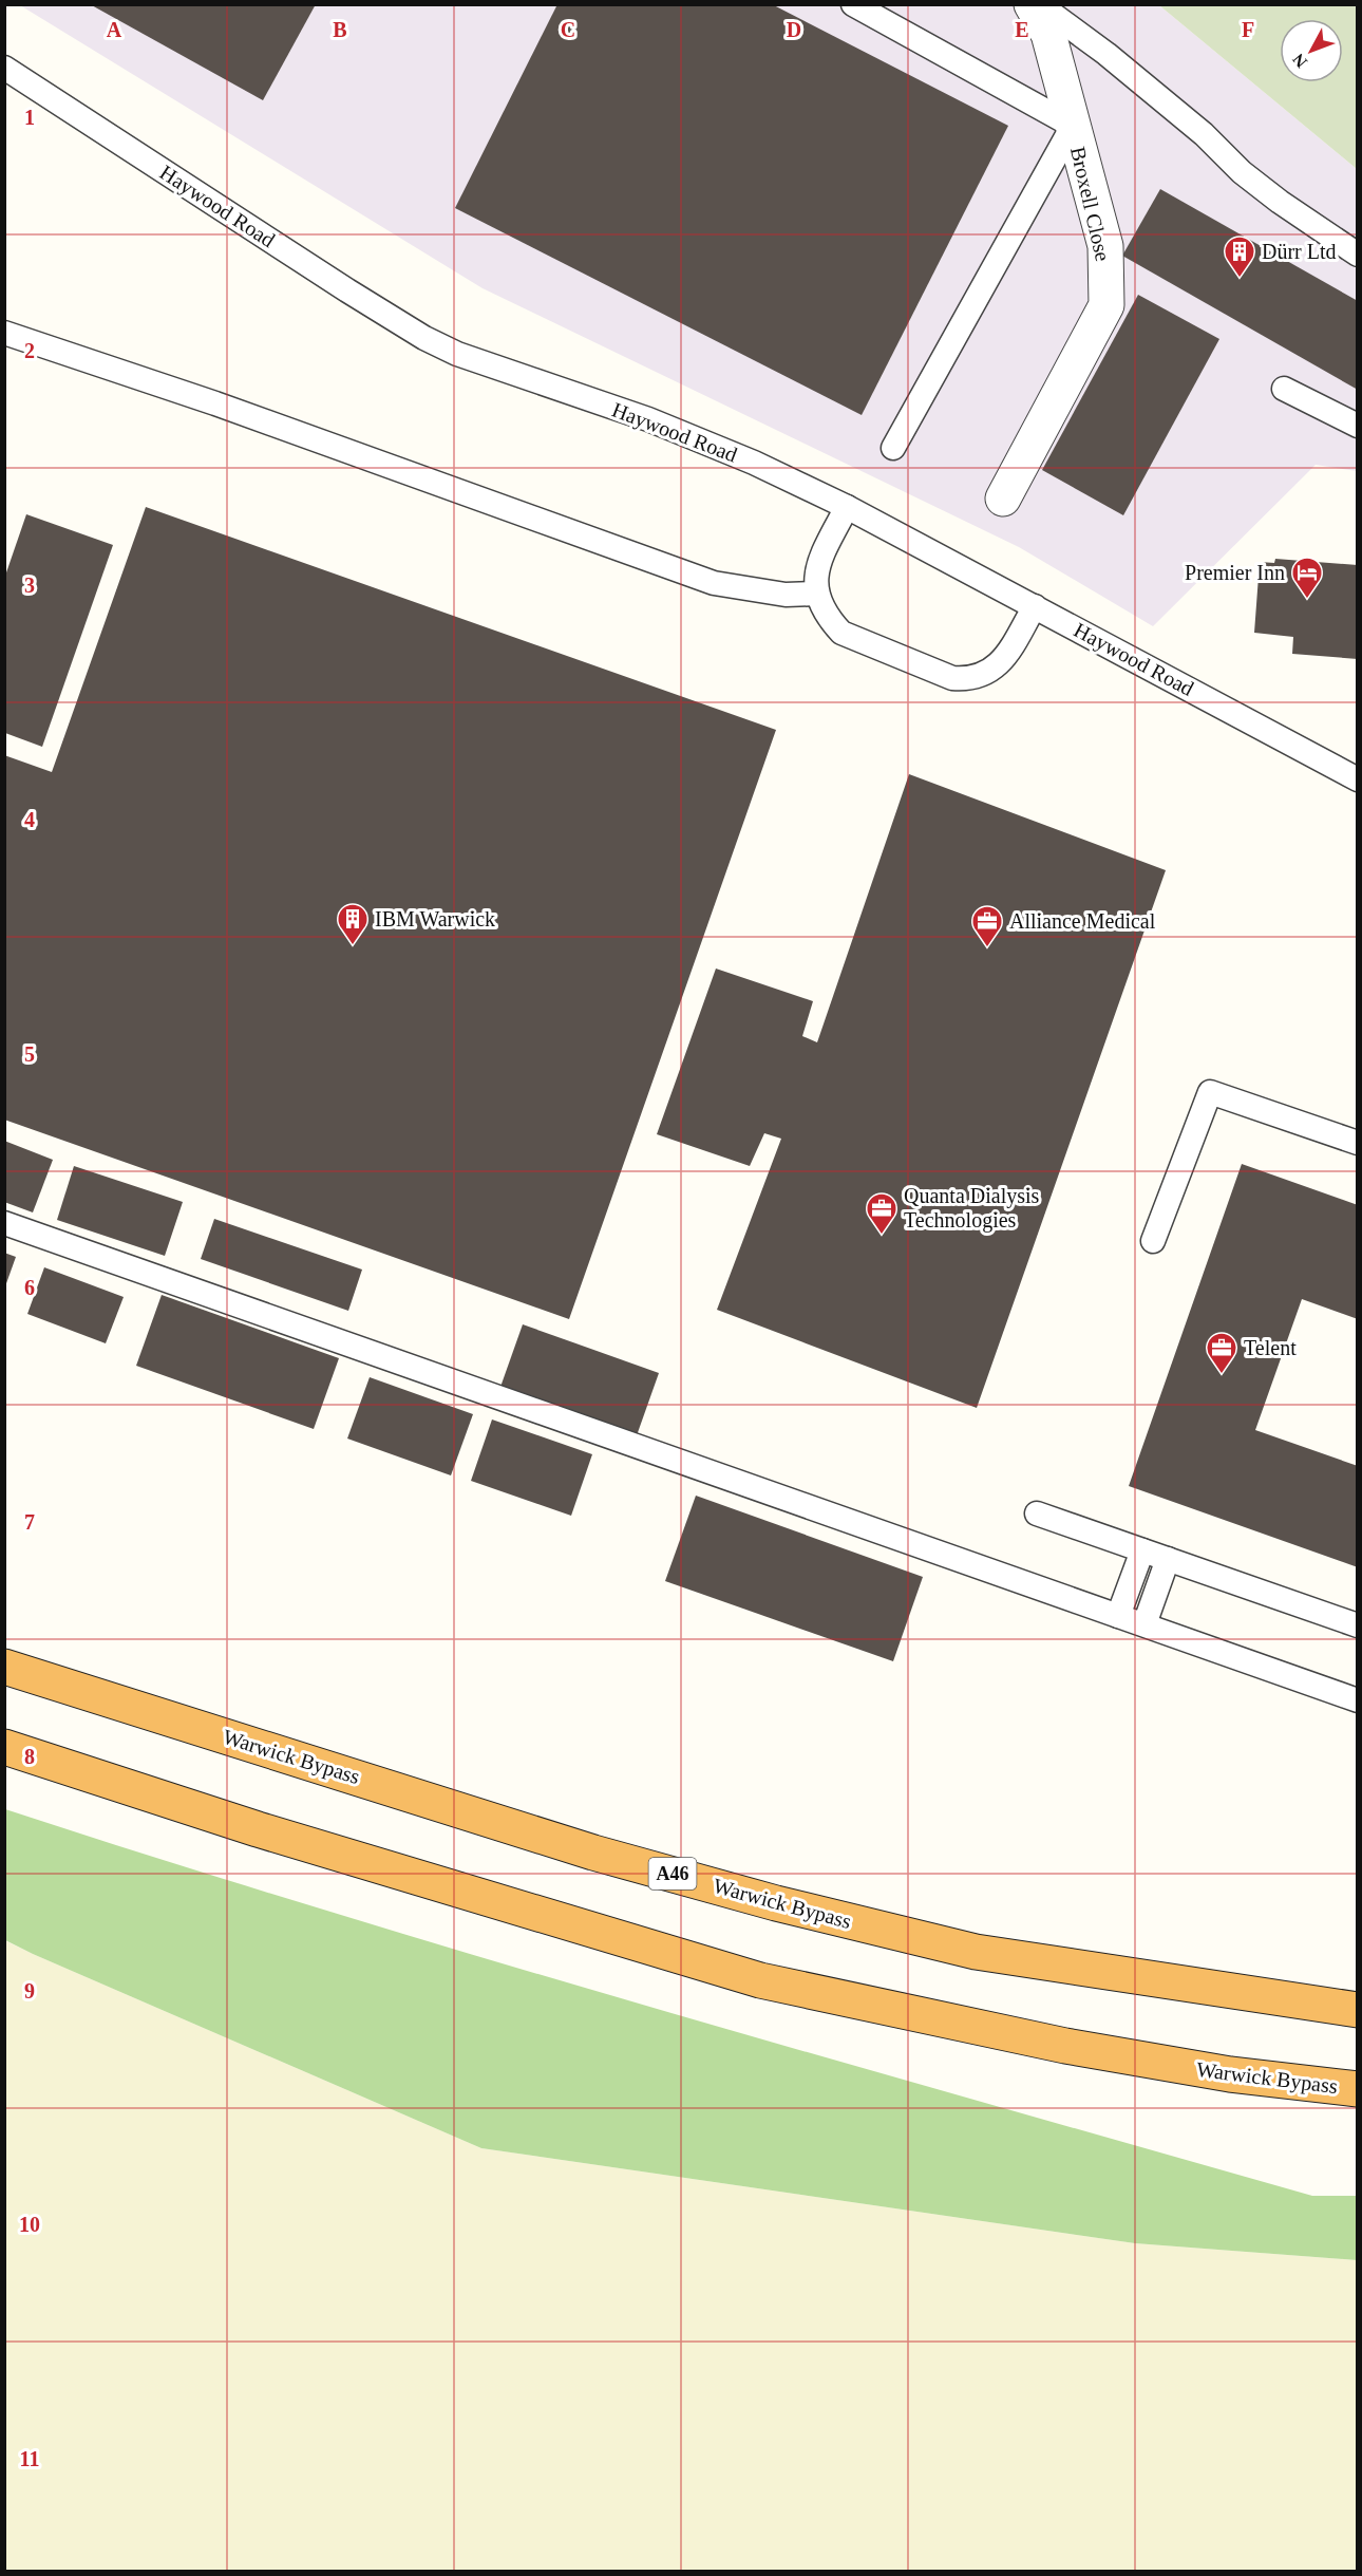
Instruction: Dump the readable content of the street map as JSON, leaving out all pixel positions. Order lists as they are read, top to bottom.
{
  "streets": {
    "highway": ["Warwick Bypass", "A46"],
    "street": ["Broxell Close"],
    "lane": ["Haywood Road"]
  },
  "places": {
    "building": ["Dürr Ltd", "IBM Warwick"],
    "hotel": ["Premier Inn"],
    "office": ["Alliance Medical", "Quanta Dialysis Technologies", "Telent"]
  },
  "north": "bottom left",
  "grid": {
    "columns": [
      "A",
      "B",
      "C",
      "D",
      "E",
      "F"
    ],
    "rows": [
      "1",
      "2",
      "3",
      "4",
      "5",
      "6",
      "7",
      "8",
      "9",
      "10",
      "11"
    ]
  }
}
